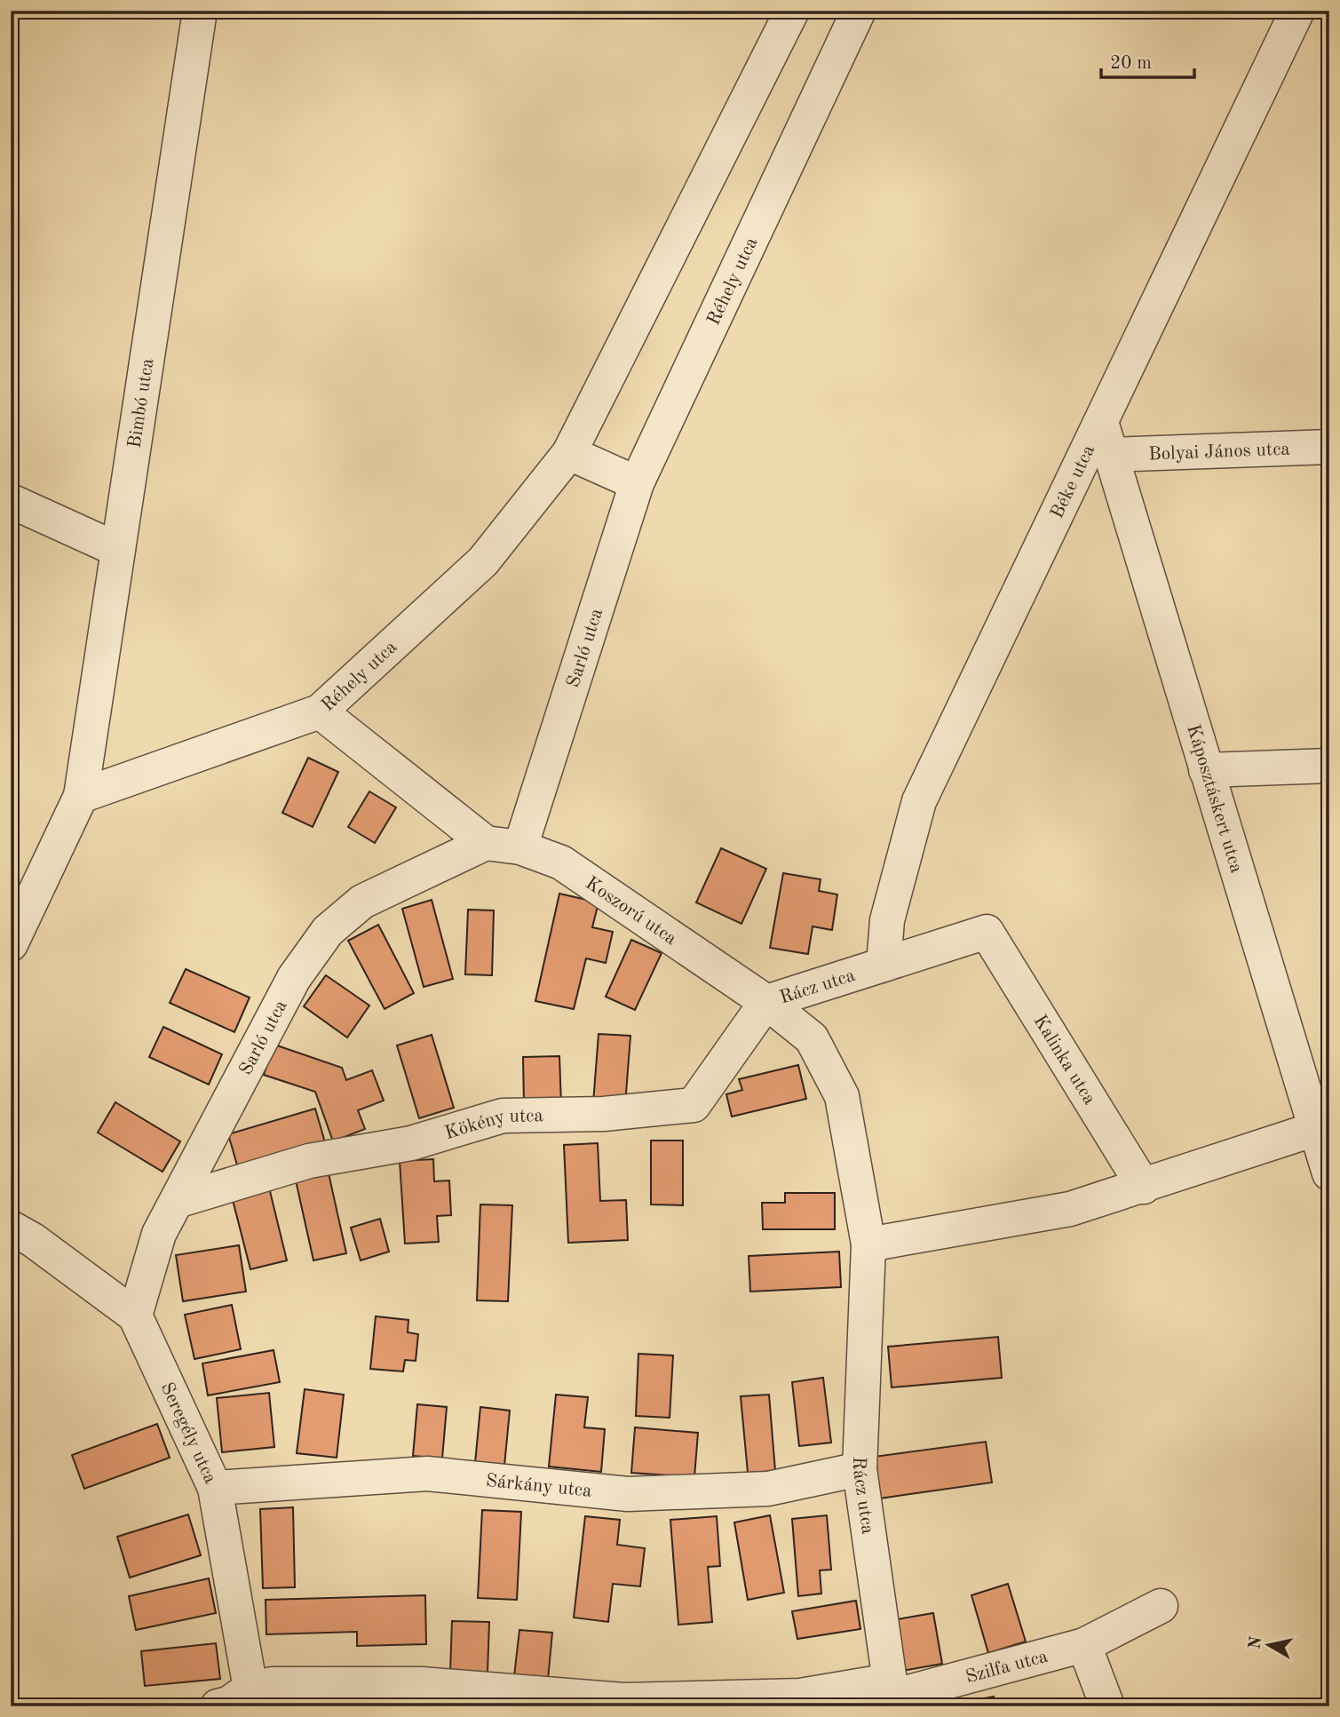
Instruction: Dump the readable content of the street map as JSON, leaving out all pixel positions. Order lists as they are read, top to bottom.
{
  "streets": {
    "street": [
      "Réhely utca",
      "Bimbó utca",
      "Bolyai János utca",
      "Béke utca",
      "Sarló utca",
      "Káposztáskert utca",
      "Koszorú utca",
      "Rácz utca",
      "Kalinka utca",
      "Kökény utca",
      "Seregély utca",
      "Sárkány utca",
      "Szilfa utca"
    ]
  },
  "crossings": [
    ["Réhely utca", "Bimbó utca"],
    ["Réhely utca", "Sarló utca"],
    ["Bolyai János utca", "Káposztáskert utca"],
    ["Béke utca", "Káposztáskert utca"],
    ["Béke utca", "Rácz utca"],
    ["Sarló utca", "Koszorú utca"],
    ["Sarló utca", "Kökény utca"],
    ["Sarló utca", "Seregély utca"],
    ["Koszorú utca", "Rácz utca"],
    ["Koszorú utca", "Kökény utca"],
    ["Rácz utca", "Kalinka utca"],
    ["Rácz utca", "Kökény utca"],
    ["Rácz utca", "Sárkány utca"],
    ["Rácz utca", "Szilfa utca"],
    ["Seregély utca", "Sárkány utca"],
    ["Seregély utca", "Szilfa utca"]
  ],
  "scale_bar": "20 m",
  "north": "left"
}
